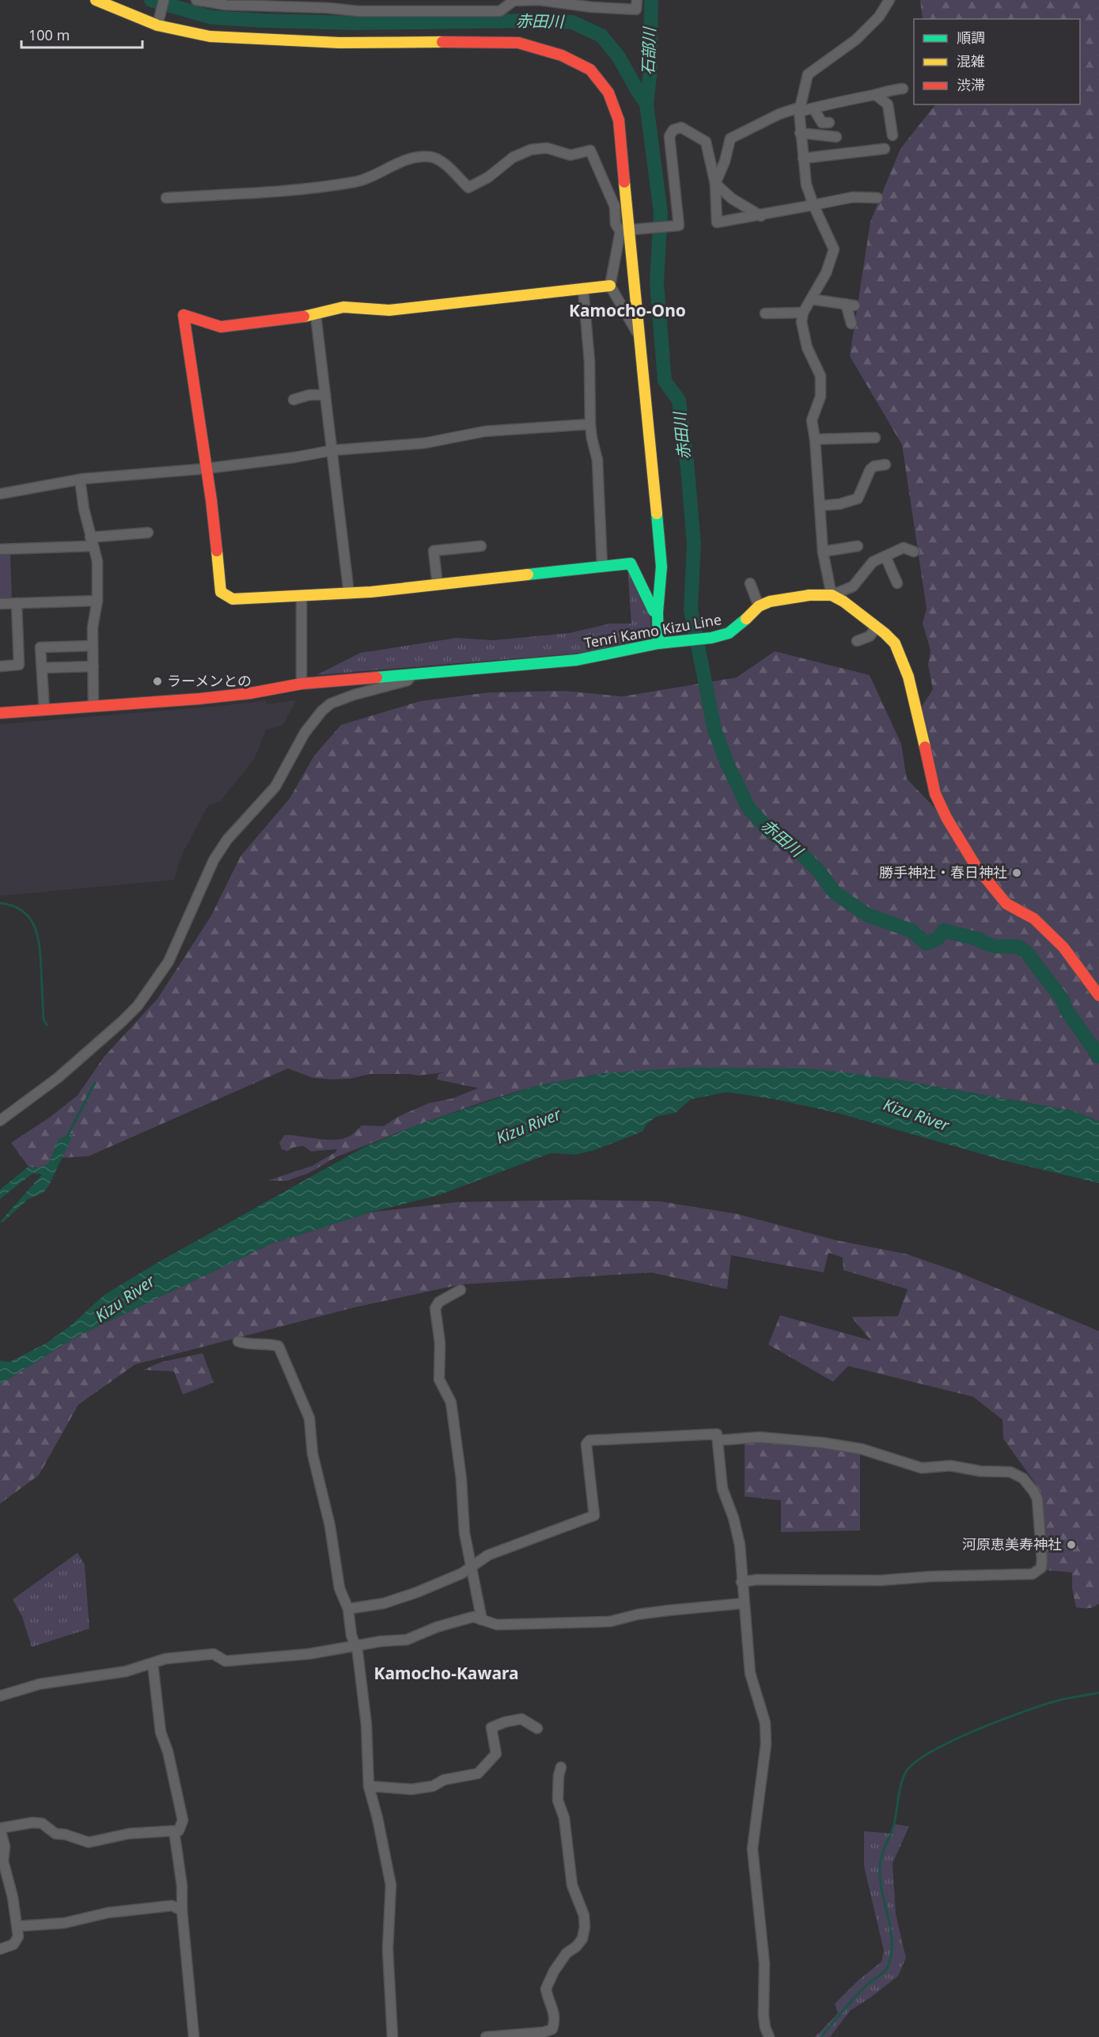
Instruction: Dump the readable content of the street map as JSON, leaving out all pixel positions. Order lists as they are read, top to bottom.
{
  "streets": {
    "street": ["Tenri Kamo Kizu Line"]
  },
  "districts": ["Kamocho-Ono", "Kamocho-Kawara"],
  "water": ["赤田川", "石部川", "Kizu River"],
  "places": ["ラーメンとの", "勝手神社・春日神社", "河原恵美寿神社"],
  "legend": ["順調", "混雑", "渋滞"],
  "scale_bar": "100 m"
}
